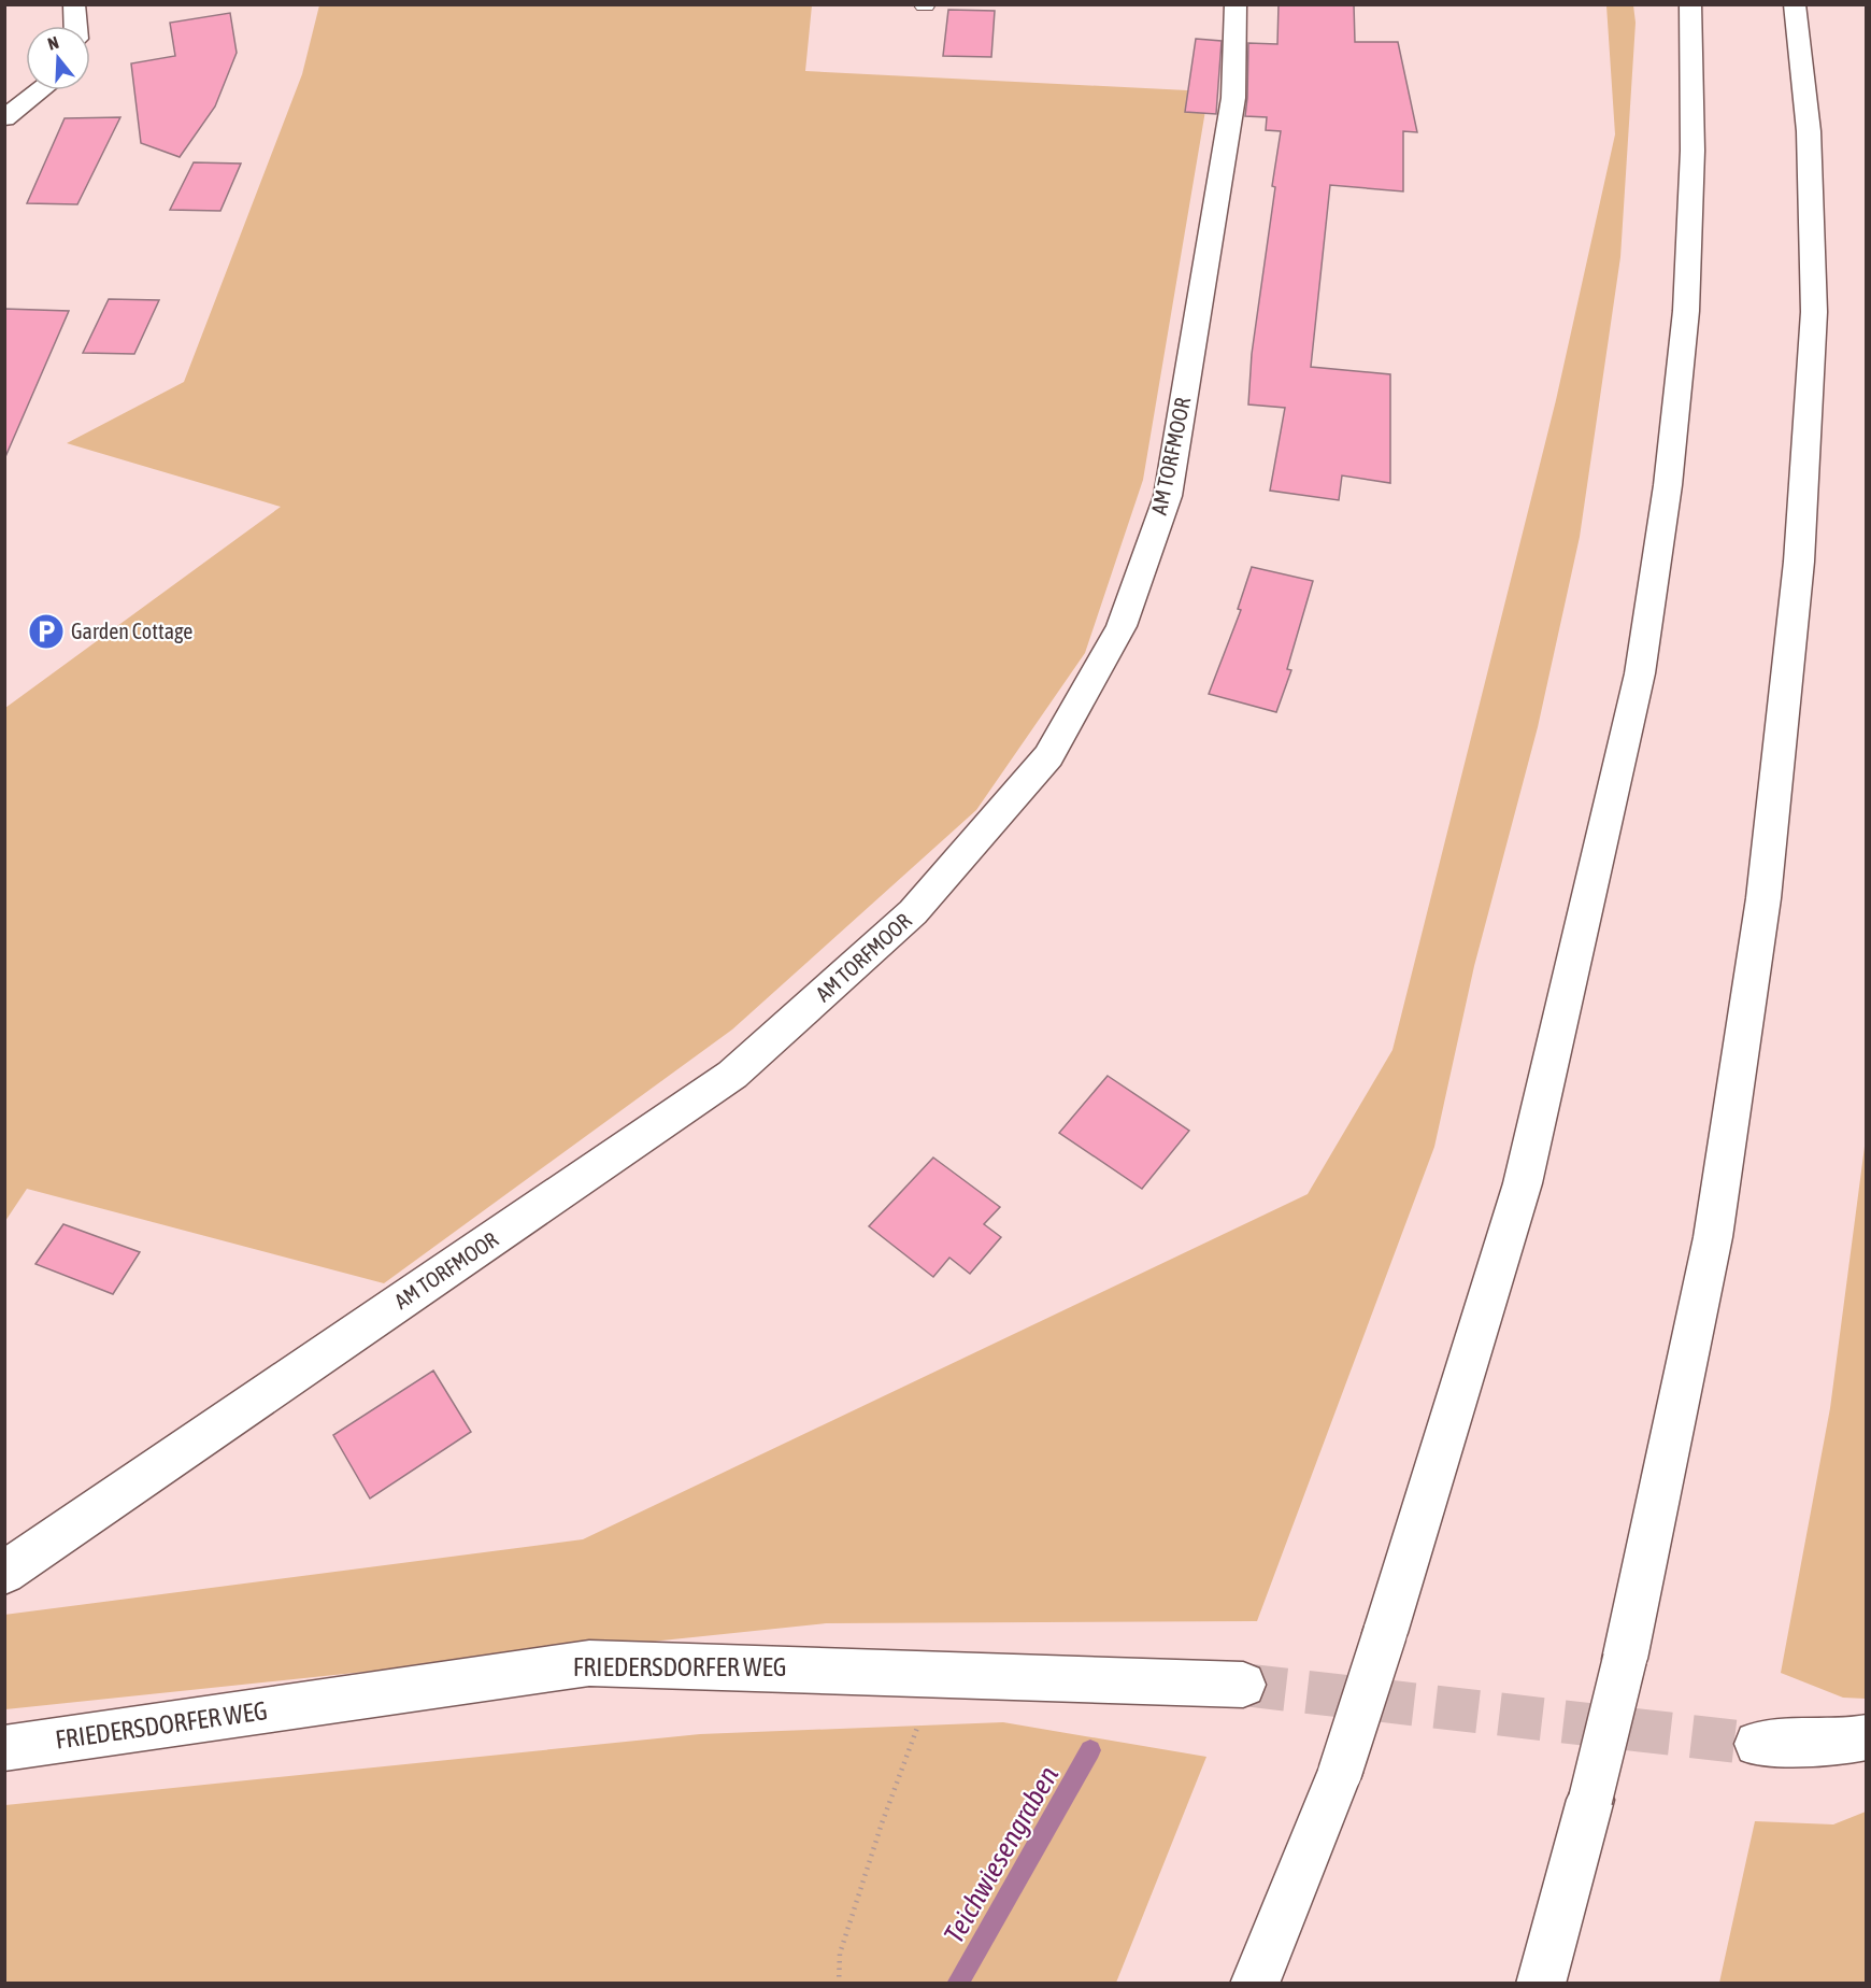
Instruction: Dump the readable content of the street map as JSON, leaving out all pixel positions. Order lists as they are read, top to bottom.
{
  "streets": {
    "main road": ["AM TORFMOOR", "FRIEDERSDORFER WEG"]
  },
  "water": ["Teichwiesengraben"],
  "places": {
    "parking": ["Garden Cottage"]
  },
  "north": "top"
}
